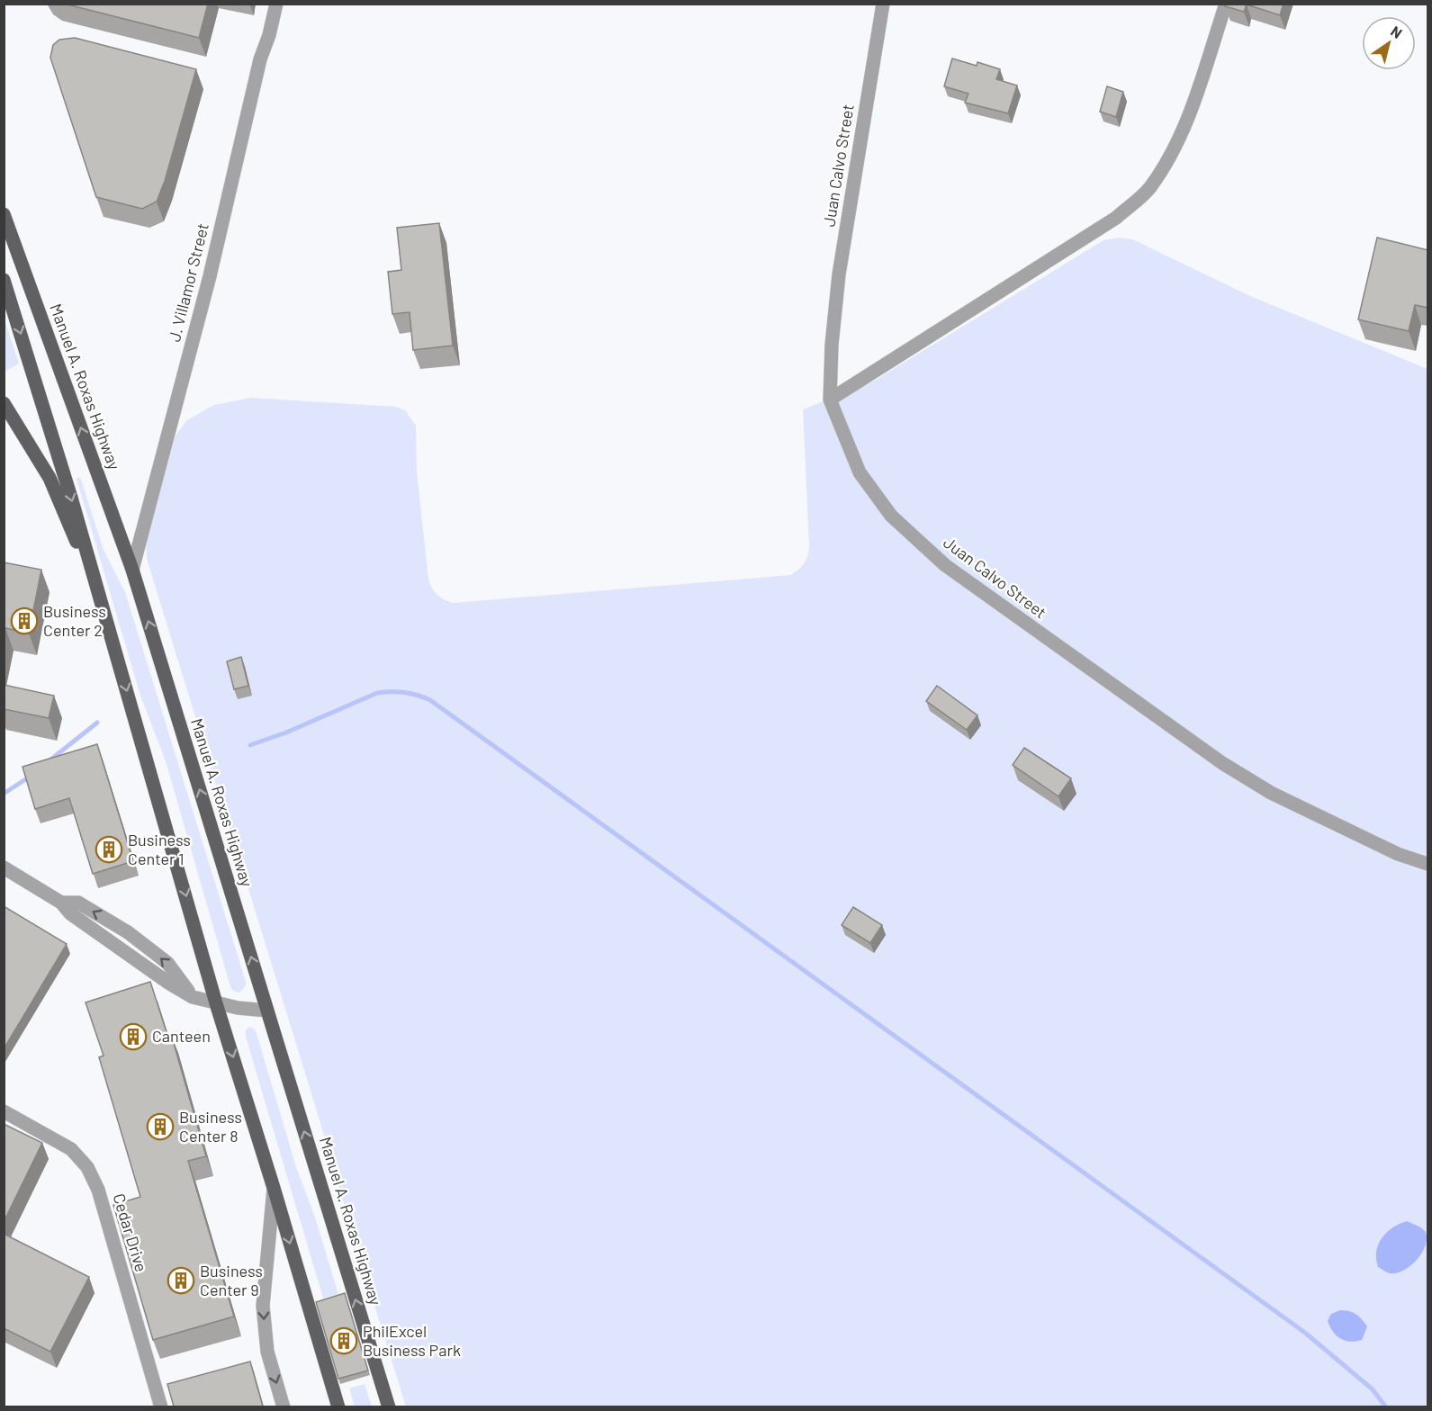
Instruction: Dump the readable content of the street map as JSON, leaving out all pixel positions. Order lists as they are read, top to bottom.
{
  "streets": {
    "main road": ["Manuel A. Roxas Highway"],
    "street": ["Juan Calvo Street", "J. Villamor Street", "Cedar Drive"]
  },
  "crossings": [
    ["J. Villamor Street", "Manuel A. Roxas Highway"]
  ],
  "places": {
    "building": [
      "Business Center 2",
      "Business Center 1",
      "Canteen",
      "Business Center 8",
      "Business Center 9",
      "PhilExcel Business Park"
    ]
  },
  "north": "top right"
}
